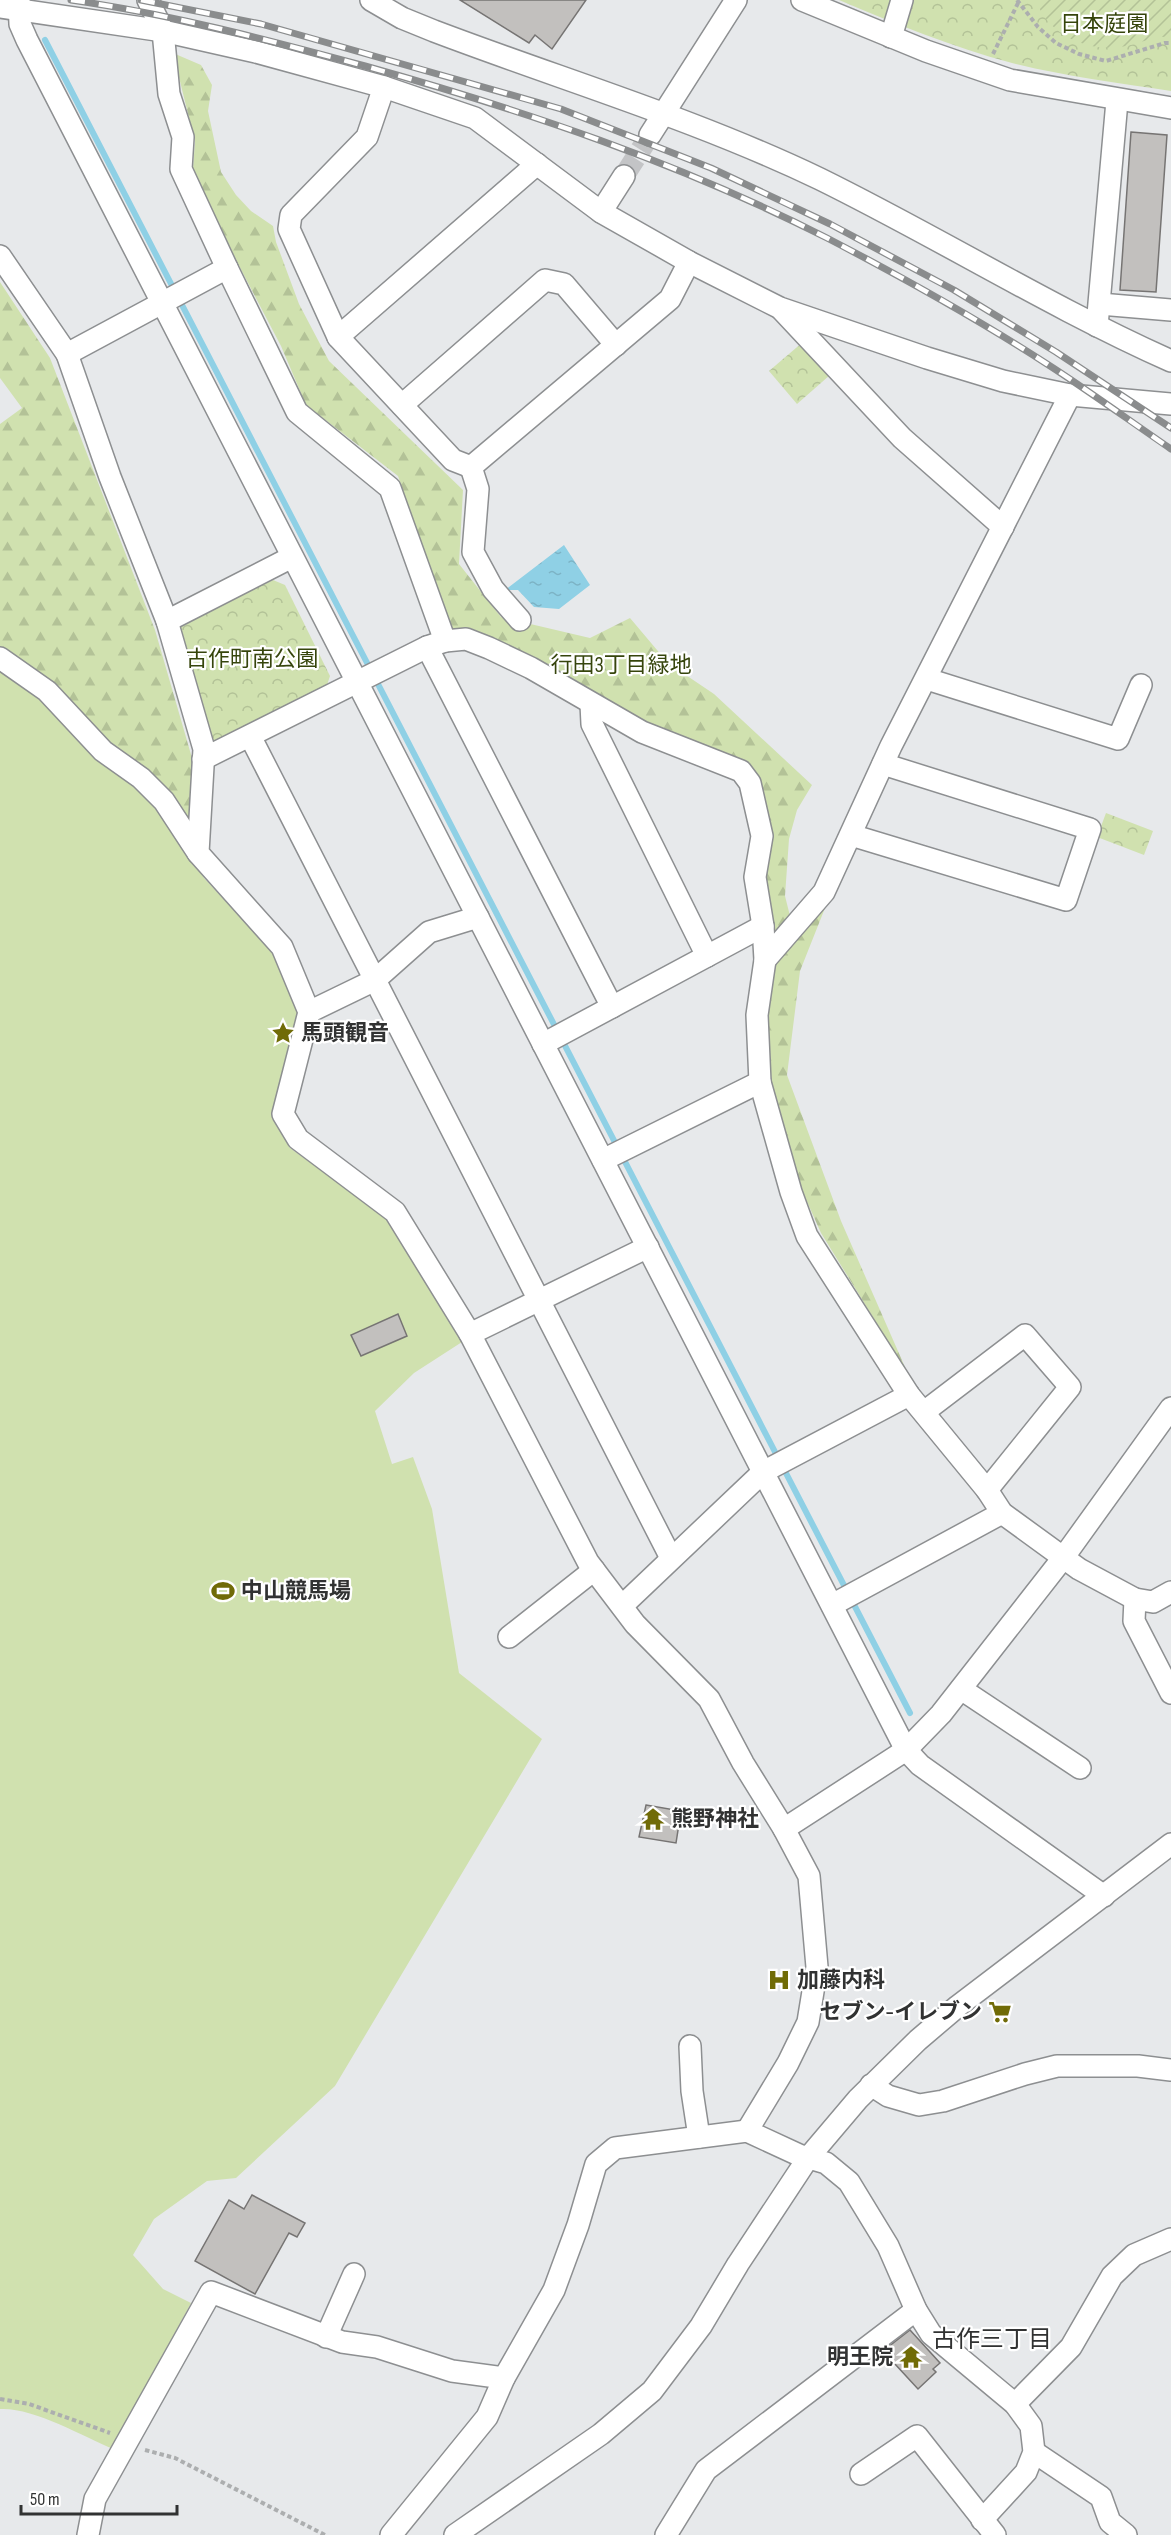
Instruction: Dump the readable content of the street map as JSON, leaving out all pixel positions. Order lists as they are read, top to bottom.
{
  "districts": ["古作三丁目"],
  "parks": ["日本庭園", "古作町南公園", "行田3丁目緑地"],
  "places": {
    "place": ["馬頭観音"],
    "sports": ["中山競馬場"],
    "temple": ["熊野神社", "明王院"],
    "hospital": ["加藤内科"],
    "supermarket": ["セブン-イレブン"]
  },
  "scale_bar": "50 m"
}
